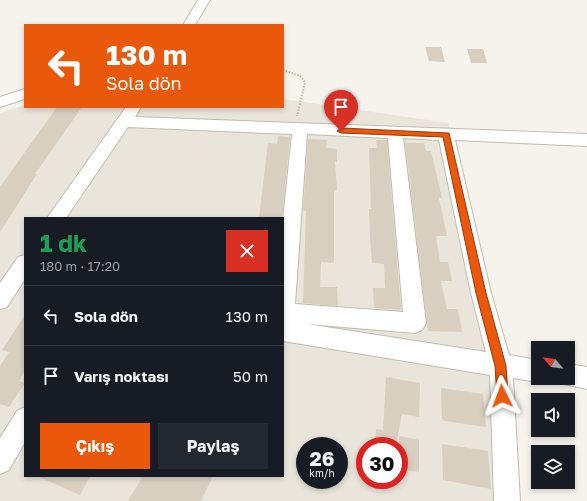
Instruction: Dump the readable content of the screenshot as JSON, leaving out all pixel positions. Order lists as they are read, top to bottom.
{
  "north": "top left",
  "page": {
    "turn": ["130 m", "Sola dön"],
    "heading": ["1 dk", "180 m · 17:20"],
    "list": [
      {
        "name": "Sola dön",
        "value": "130 m"
      },
      {
        "name": "Varış noktası",
        "value": "50 m"
      }
    ],
    "buttons": ["Çıkış", "Paylaş"],
    "speed": "26 km/h",
    "limit": "30"
  }
}
